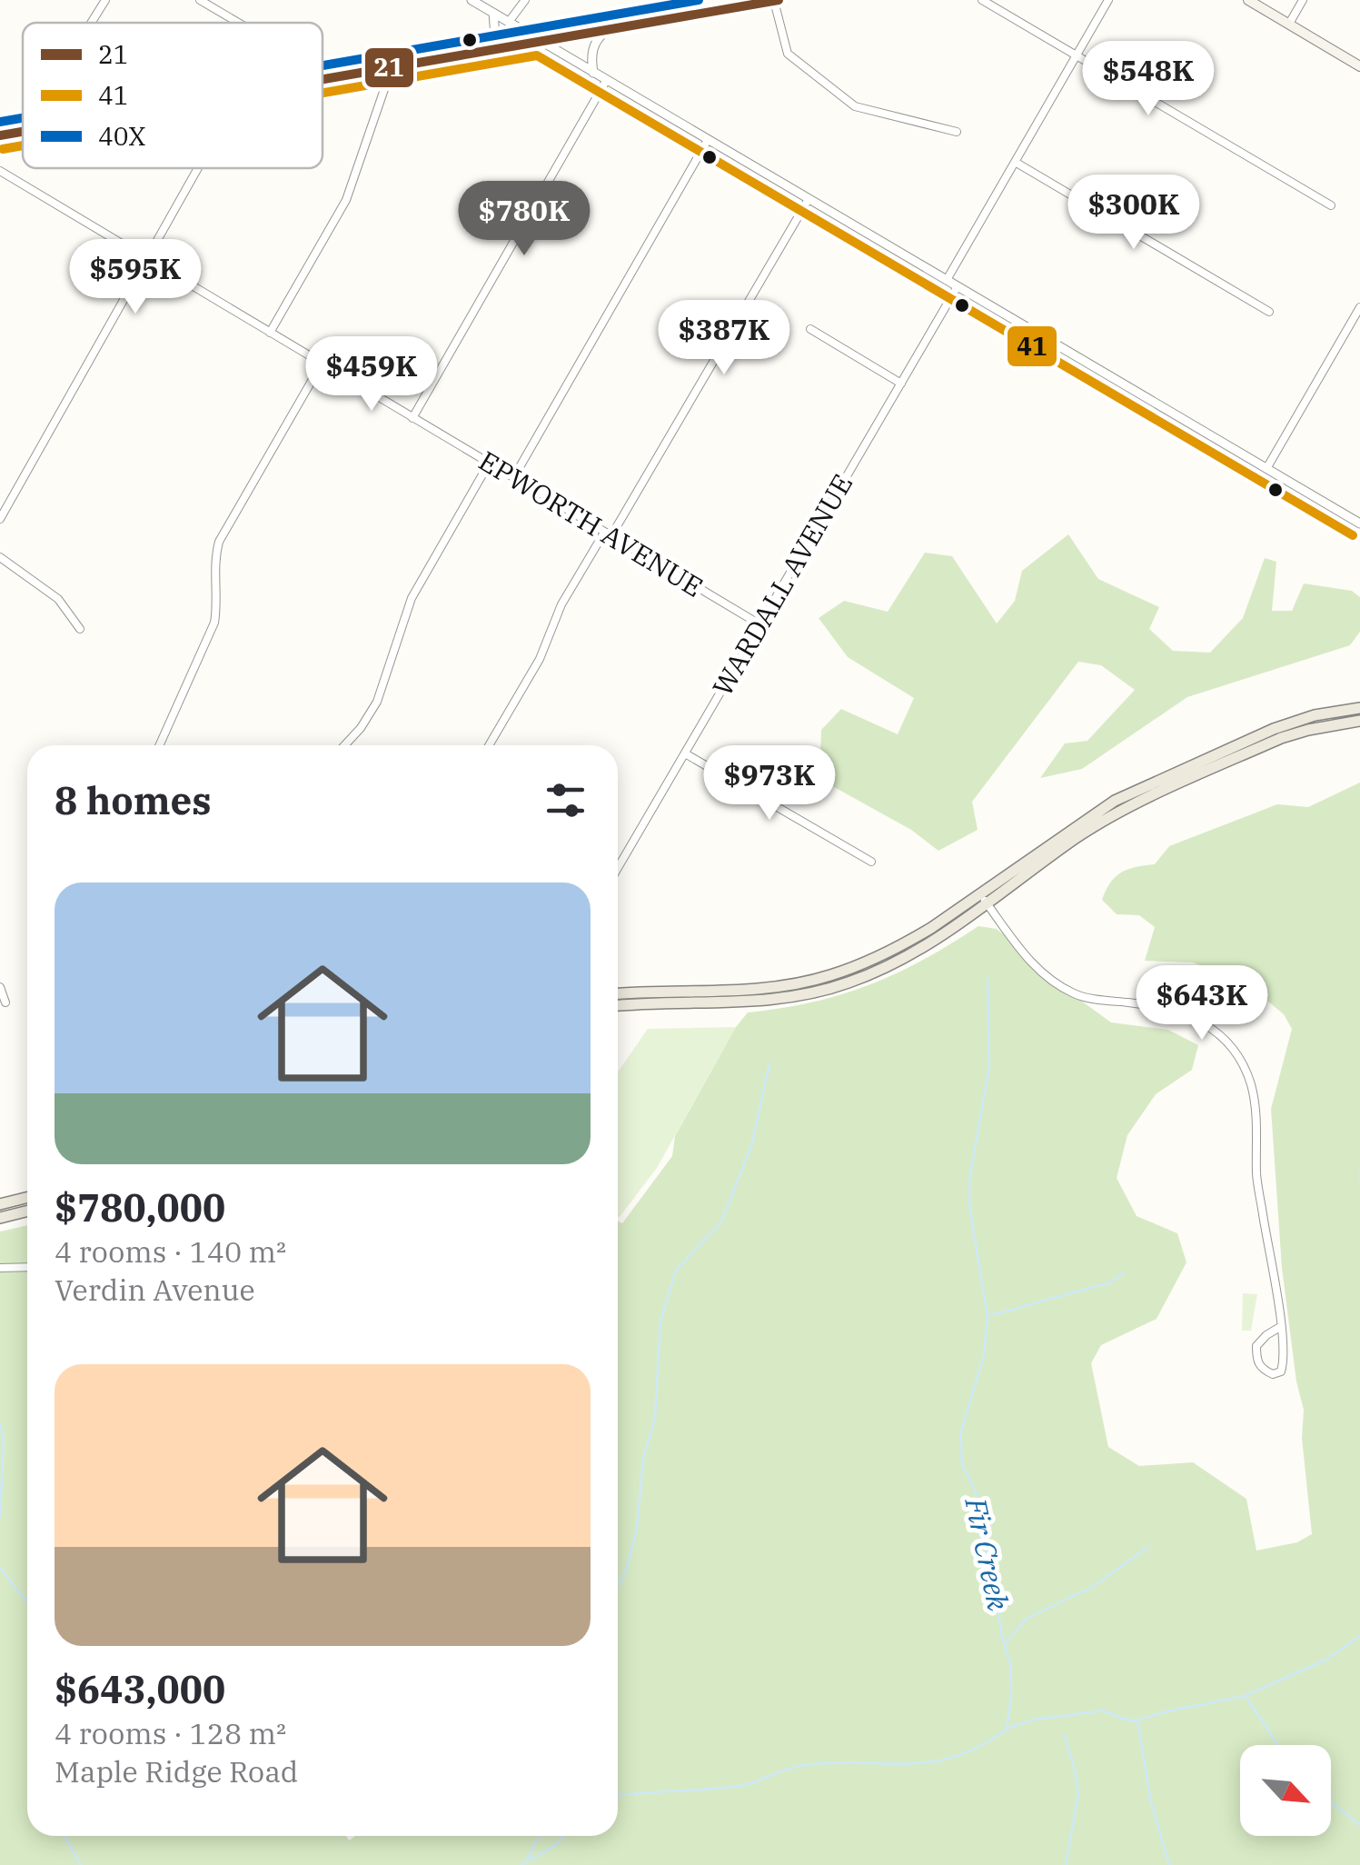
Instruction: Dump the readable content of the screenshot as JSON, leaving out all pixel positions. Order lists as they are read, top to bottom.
{
  "streets": {
    "street": ["EPWORTH AVENUE", "WARDALL AVENUE"]
  },
  "crossings": [
    ["EPWORTH AVENUE", "WARDALL AVENUE"]
  ],
  "water": ["Fir Creek"],
  "lines": ["transit line 21", "transit line 40X", "transit line 41"],
  "legend": ["21", "41", "40X"],
  "north": "bottom right",
  "page": {
    "price": [
      "$548K",
      "$300K",
      "$780K",
      "$595K",
      "$387K",
      "$459K",
      "$973K",
      "$643K"
    ],
    "heading": "8 homes",
    "list": [
      {
        "name": "$780,000",
        "note": "4 rooms · 140 m² · Verdin Avenue"
      },
      {
        "name": "$643,000",
        "note": "4 rooms · 128 m² · Maple Ridge Road"
      }
    ]
  }
}
